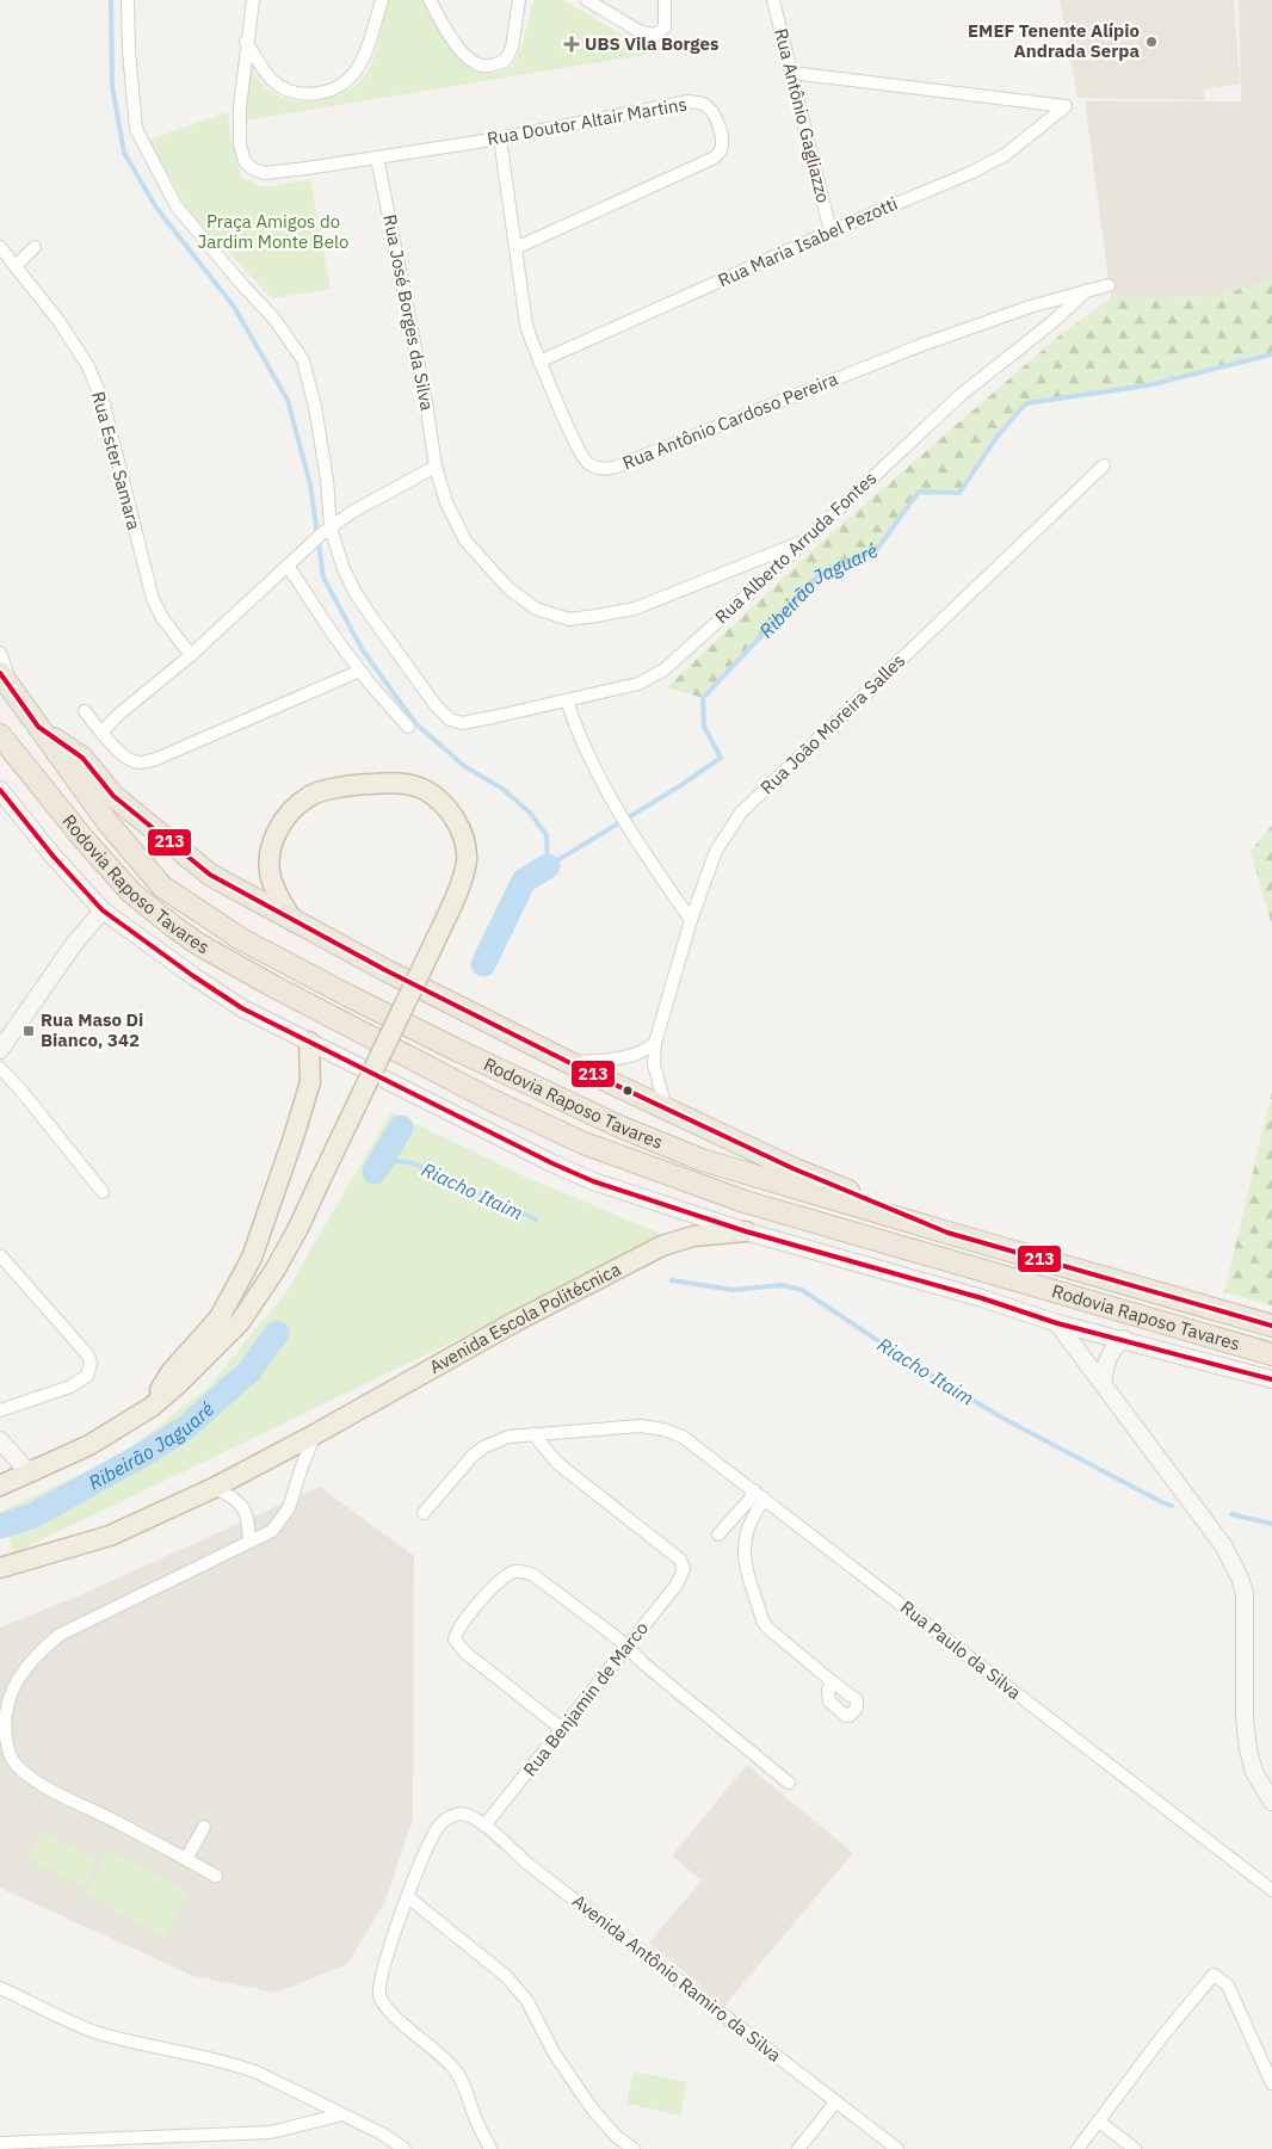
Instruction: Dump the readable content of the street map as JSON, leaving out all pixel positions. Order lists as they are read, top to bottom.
{
  "streets": {
    "highway": ["Rodovia Raposo Tavares", "Avenida Escola Politécnica"],
    "street": [
      "Rua Antônio Gagliazzo",
      "Rua Doutor Altair Martins",
      "Rua Maria Isabel Pezotti",
      "Rua José Borges da Silva",
      "Rua Antônio Cardoso Pereira",
      "Rua Ester Samara",
      "Rua Alberto Arruda Fontes",
      "Rua João Moreira Salles",
      "Rua Paulo da Silva",
      "Rua Benjamin de Marco",
      "Avenida Antônio Ramiro da Silva"
    ]
  },
  "crossings": [
    ["Rua Antônio Gagliazzo", "Rua Maria Isabel Pezotti"],
    ["Rua Doutor Altair Martins", "Rua José Borges da Silva"],
    ["Rua Doutor Altair Martins", "Rua Antônio Cardoso Pereira"],
    ["Rua Maria Isabel Pezotti", "Rua Antônio Cardoso Pereira"],
    ["Rua José Borges da Silva", "Rua Alberto Arruda Fontes"],
    ["Rua Antônio Cardoso Pereira", "Rua Alberto Arruda Fontes"],
    ["Rua Paulo da Silva", "Rua Benjamin de Marco"],
    ["Rua Benjamin de Marco", "Avenida Antônio Ramiro da Silva"]
  ],
  "water": ["Ribeirão Jaguaré", "Riacho Itaim"],
  "parks": ["Praça Amigos do Jardim Monte Belo"],
  "places": {
    "other": ["EMEF Tenente Alípio Andrada Serpa"],
    "health": ["UBS Vila Borges"],
    "transit": ["Rua Maso Di Bianco, 342"]
  },
  "lines": ["transit line 213"]
}
